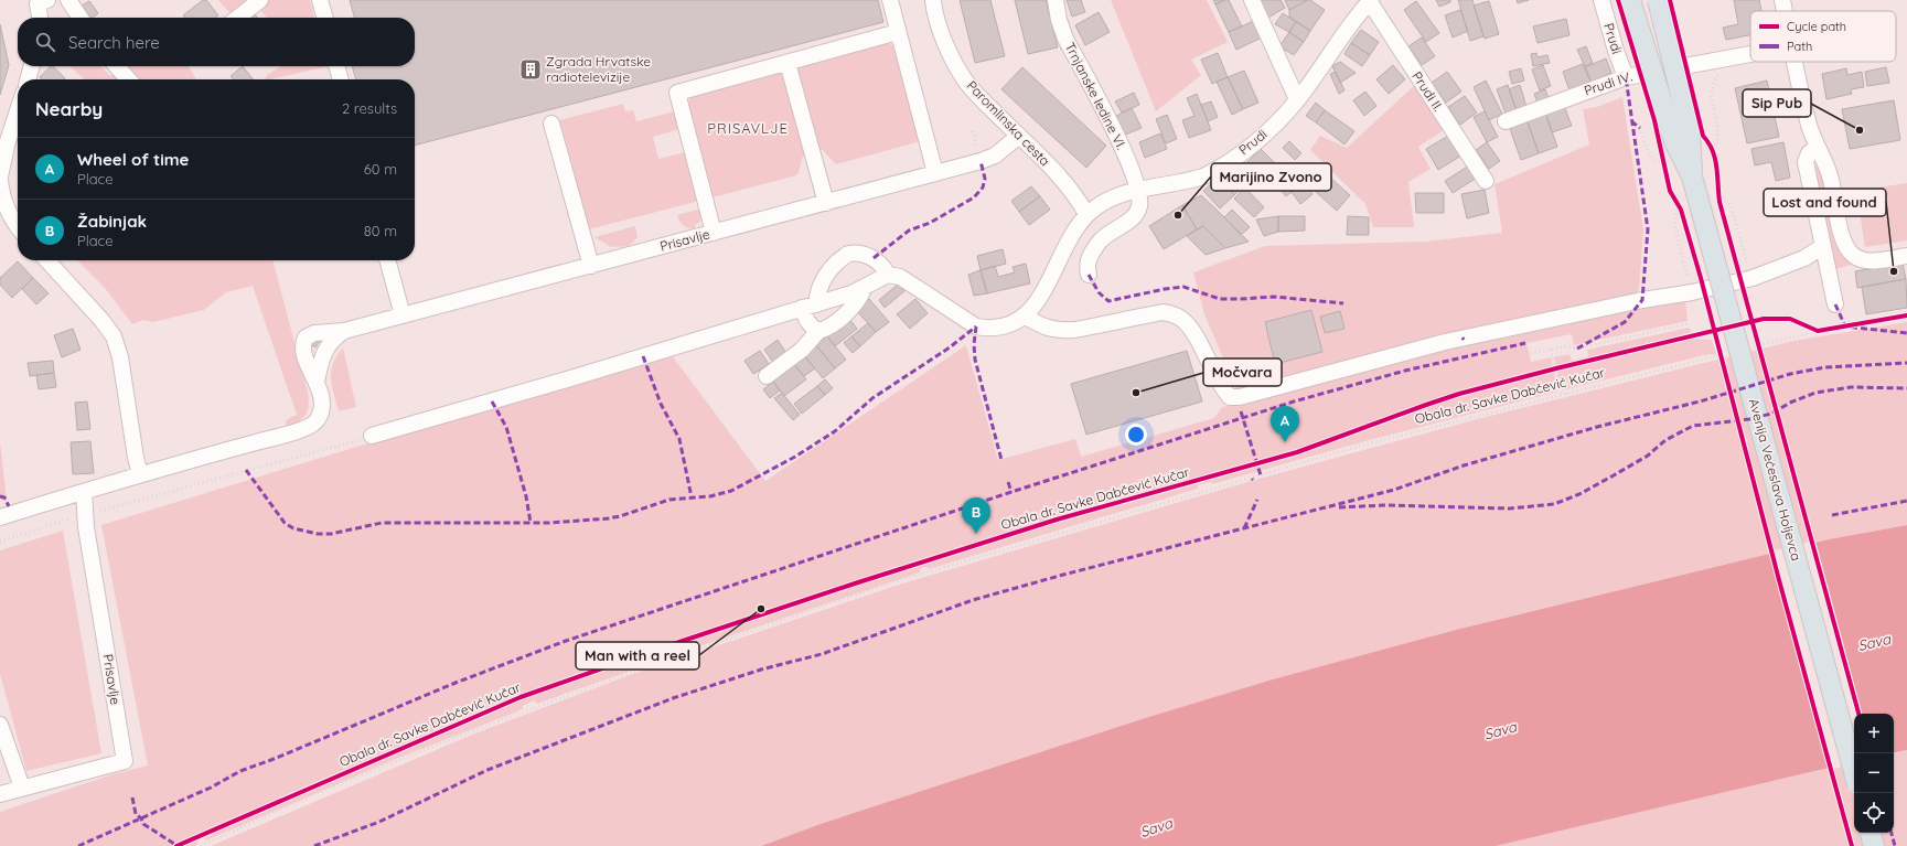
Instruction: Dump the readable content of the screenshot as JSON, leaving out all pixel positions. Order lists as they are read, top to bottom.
{
  "streets": {
    "main road": ["Avenija Većeslava Holjevca"],
    "street": [
      "Prudi",
      "Prudi IV.",
      "Prudi II.",
      "Trnjanske ledine VI.",
      "Paromlinska cesta",
      "Prisavlje"
    ],
    "cycle path": ["Obala dr. Savke Dabčević Kučar"]
  },
  "crossings": [
    ["Prudi", "Prudi IV."],
    ["Prudi", "Prudi II."],
    ["Prudi", "Trnjanske ledine VI."],
    ["Prudi", "Paromlinska cesta"],
    ["Paromlinska cesta", "Prisavlje"]
  ],
  "districts": ["PRISAVLJE"],
  "water": ["Sava"],
  "places": {
    "building": ["Zgrada Hrvatske radiotelevizije"],
    "other": [
      "Sip Pub",
      "Marijino Zvono",
      "Lost and found",
      "Močvara",
      "Man with a reel"
    ]
  },
  "legend": ["Cycle path", "Path"],
  "page": {
    "search": "Search here",
    "heading": ["Nearby", "2 results"],
    "list": [
      {
        "mark": "A",
        "name": "Wheel of time",
        "note": "Place",
        "value": "60 m"
      },
      {
        "mark": "B",
        "name": "Žabinjak",
        "note": "Place",
        "value": "80 m"
      }
    ],
    "pins": ["A", "B"],
    "map_buttons": ["+", "−"]
  }
}
